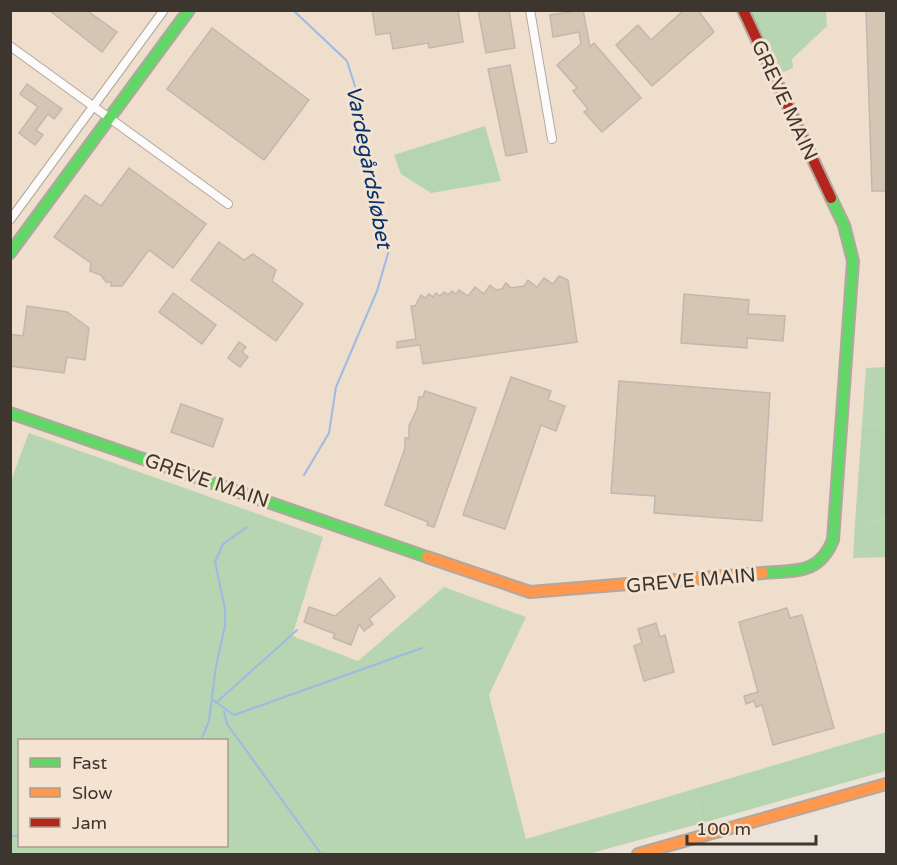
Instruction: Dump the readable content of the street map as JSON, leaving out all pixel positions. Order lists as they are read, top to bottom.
{
  "streets": {
    "street": ["GREVE MAIN"]
  },
  "water": ["Vardegårdsløbet"],
  "legend": ["Fast", "Slow", "Jam"],
  "scale_bar": "100 m"
}
